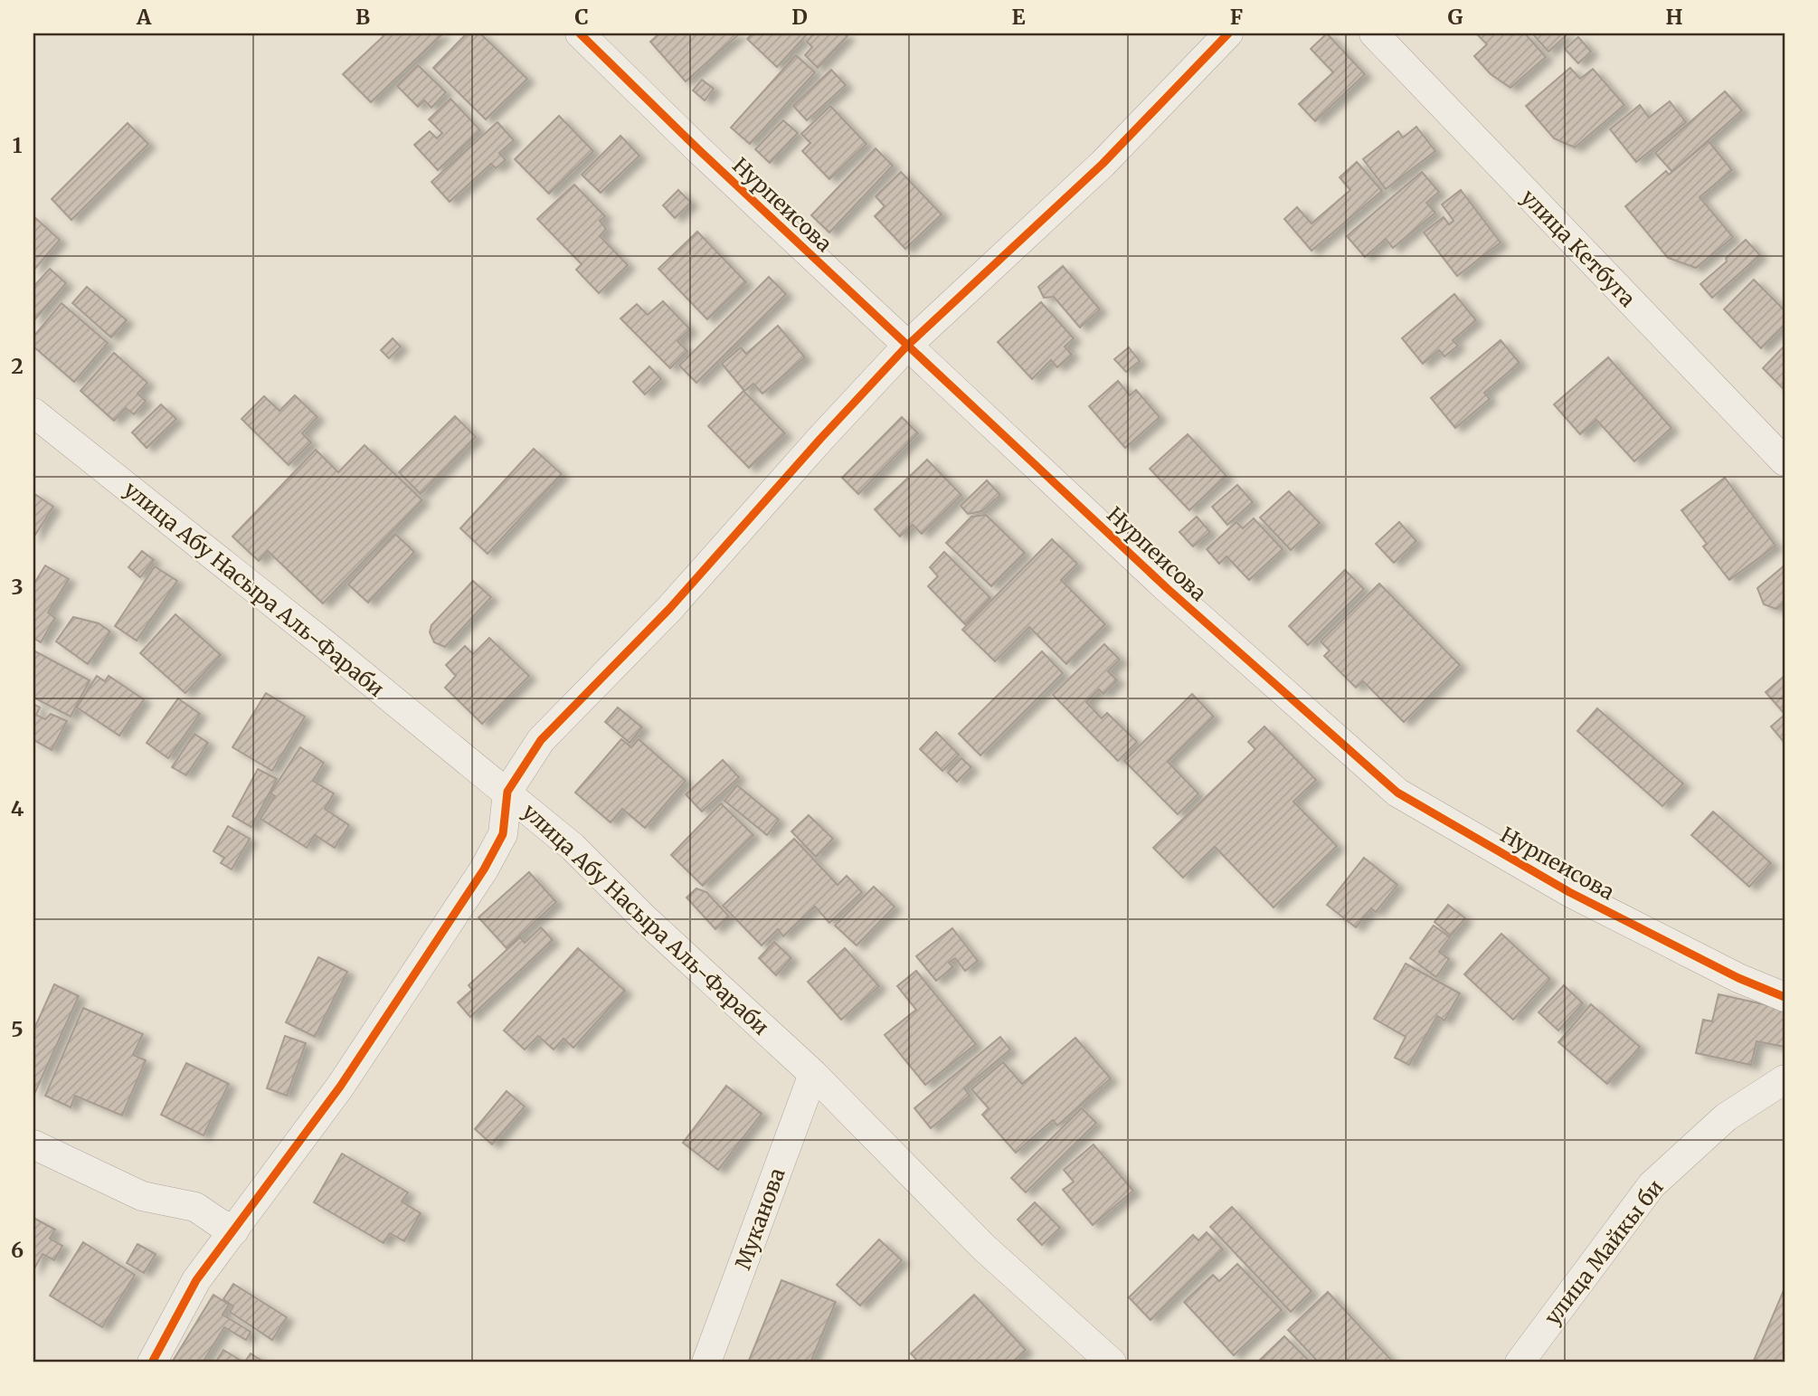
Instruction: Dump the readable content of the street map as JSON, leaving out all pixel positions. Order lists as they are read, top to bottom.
{
  "streets": {
    "street": [
      "Нурпеисова",
      "улица Кетбуга",
      "улица Абу Насыра Аль-Фараби",
      "Муканова",
      "улица Майкы би"
    ]
  },
  "crossings": [
    ["улица Абу Насыра Аль-Фараби", "Муканова"]
  ],
  "grid": {
    "columns": [
      "A",
      "B",
      "C",
      "D",
      "E",
      "F",
      "G",
      "H"
    ],
    "rows": [
      "1",
      "2",
      "3",
      "4",
      "5",
      "6"
    ]
  }
}
